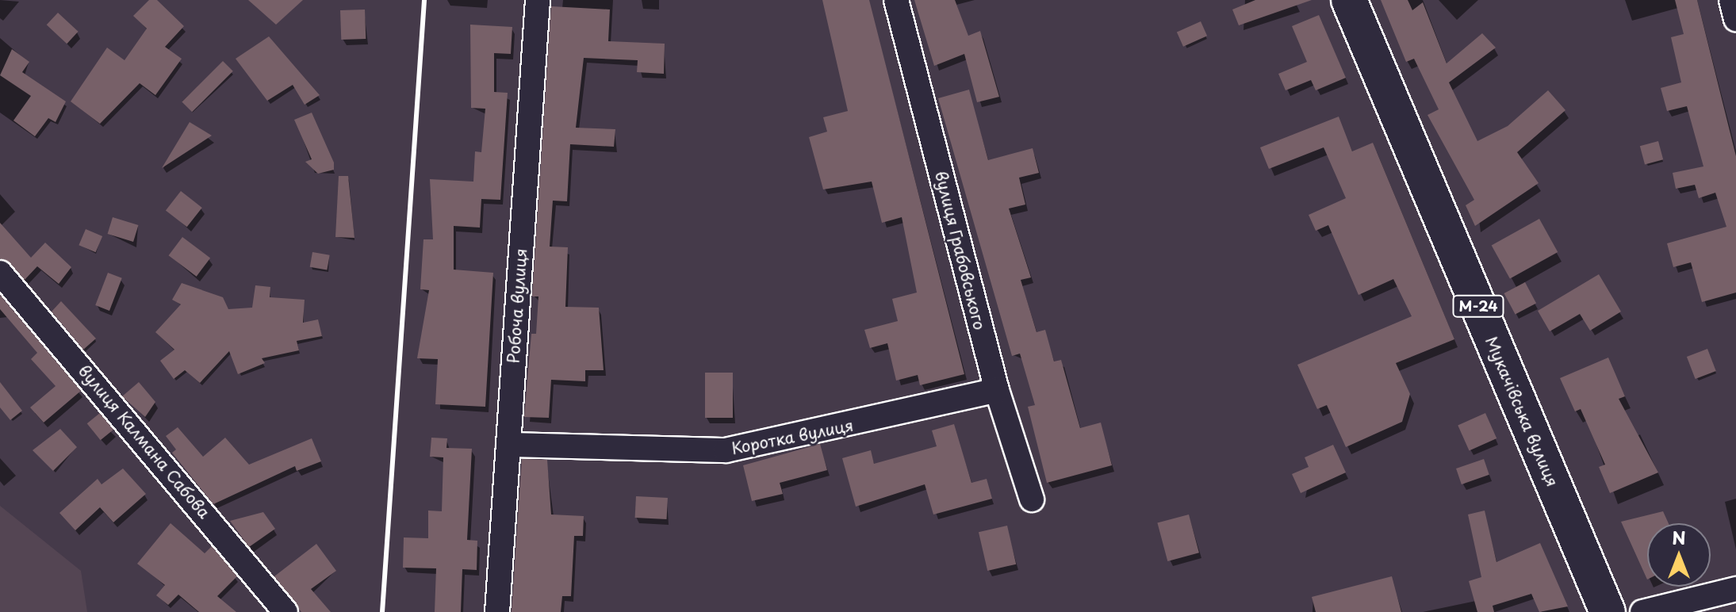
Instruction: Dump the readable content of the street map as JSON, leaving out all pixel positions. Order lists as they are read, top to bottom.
{
  "streets": {
    "highway": ["М-24", "Мукачівська вулиця"],
    "street": [
      "вулиця Грабовського",
      "Робоча вулиця",
      "Коротка вулиця",
      "вулиця Калмана Сабова"
    ]
  },
  "crossings": [
    ["вулиця Грабовського", "Коротка вулиця"],
    ["Робоча вулиця", "Коротка вулиця"]
  ],
  "north": "top"
}
